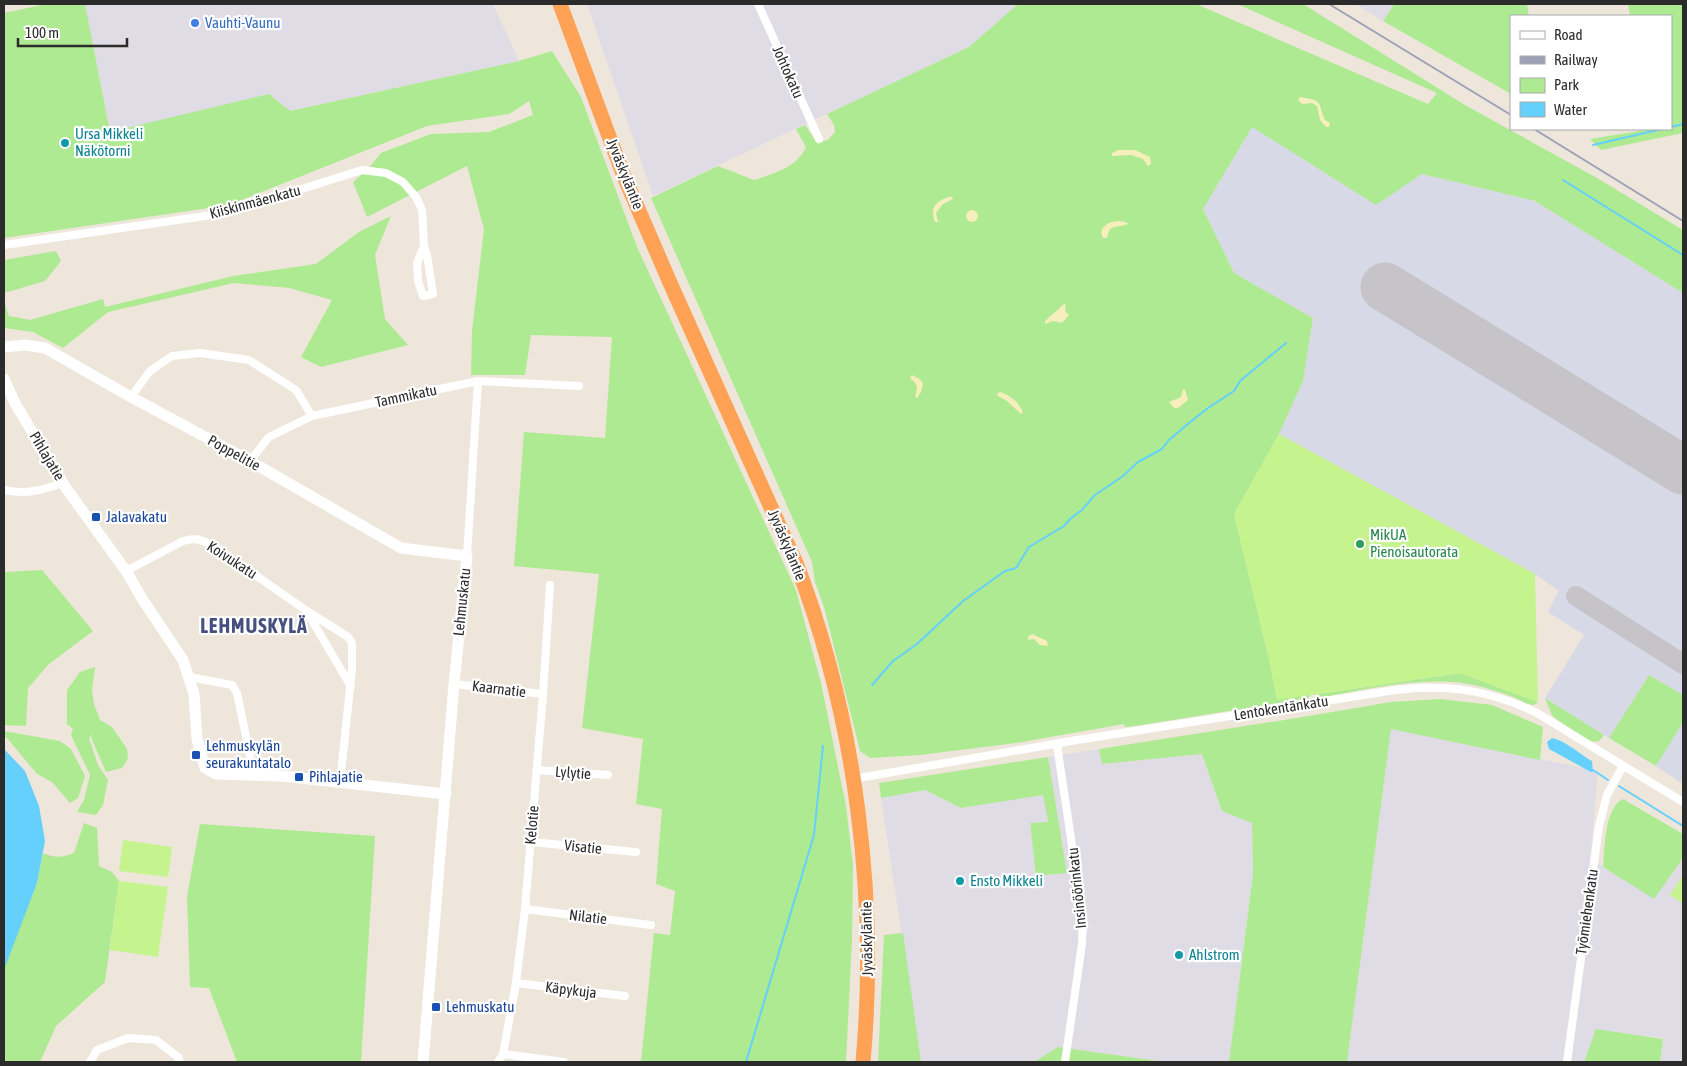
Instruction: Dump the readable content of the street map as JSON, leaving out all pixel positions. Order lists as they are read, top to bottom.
{
  "streets": {
    "highway": ["Jyväskyläntie"],
    "street": [
      "Johtokatu",
      "Kiiskinmäenkatu",
      "Tammikatu",
      "Poppelitie",
      "Pihlajatie",
      "Koivukatu",
      "Lehmuskatu",
      "Kaarnatie",
      "Lentokentänkatu",
      "Lylytie",
      "Kelotie",
      "Visatie",
      "Insinöörinkatu",
      "Työmiehenkatu",
      "Nilatie",
      "Käpykuja"
    ]
  },
  "crossings": [
    ["Jyväskyläntie", "Lentokentänkatu"],
    ["Tammikatu", "Poppelitie"],
    ["Tammikatu", "Lehmuskatu"],
    ["Poppelitie", "Lehmuskatu"],
    ["Pihlajatie", "Koivukatu"],
    ["Pihlajatie", "Lehmuskatu"],
    ["Lehmuskatu", "Kaarnatie"],
    ["Kaarnatie", "Kelotie"],
    ["Lentokentänkatu", "Insinöörinkatu"],
    ["Lentokentänkatu", "Työmiehenkatu"],
    ["Lylytie", "Kelotie"],
    ["Kelotie", "Visatie"],
    ["Kelotie", "Nilatie"],
    ["Kelotie", "Käpykuja"]
  ],
  "districts": ["LEHMUSKYLÄ"],
  "places": {
    "other": [
      "Vauhti-Vaunu",
      "Ursa Mikkeli Näkötorni",
      "MikUA Pienoisautorata",
      "Ensto Mikkeli",
      "Ahlstrom"
    ],
    "transit": [
      "Jalavakatu",
      "Lehmuskylän seurakuntatalo",
      "Pihlajatie",
      "Lehmuskatu"
    ]
  },
  "legend": [
    "Road",
    "Railway",
    "Park",
    "Water"
  ],
  "scale_bar": "100 m"
}
